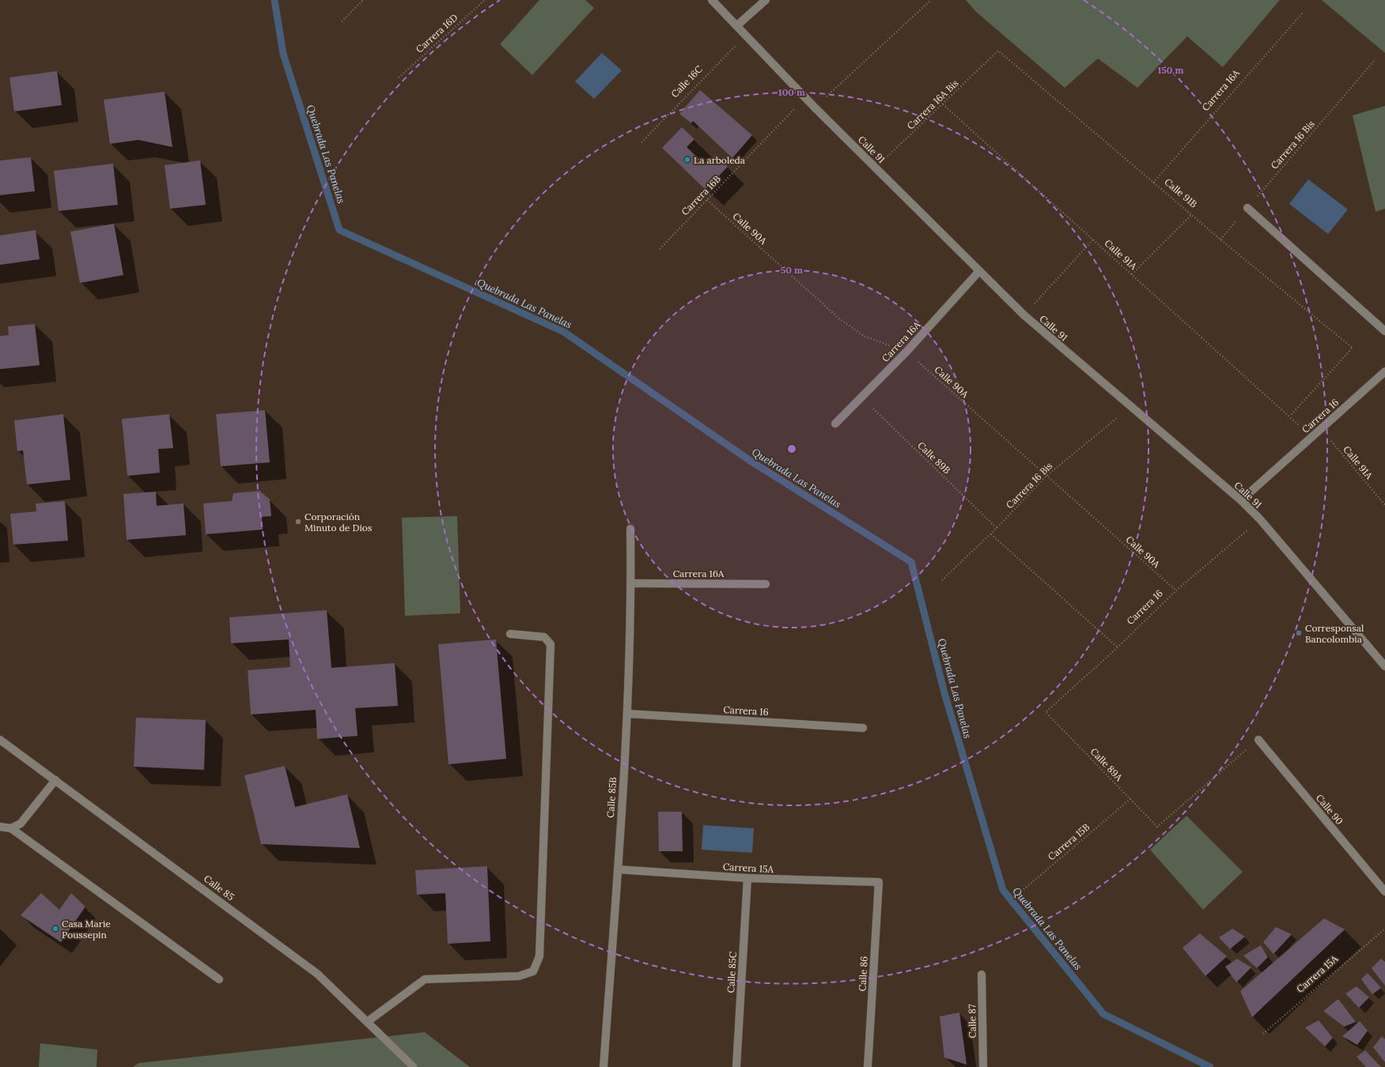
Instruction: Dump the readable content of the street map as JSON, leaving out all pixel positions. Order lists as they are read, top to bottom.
{
  "streets": {
    "street": [
      "Carrera 16A",
      "Calle 91",
      "Carrera 16",
      "Calle 85B",
      "Calle 90",
      "Carrera 15A",
      "Calle 85",
      "Calle 85C",
      "Calle 86",
      "Calle 87"
    ],
    "path": [
      "Carrera 16D",
      "Calle 16C",
      "Carrera 16A Bis",
      "Carrera 16 Bis",
      "Calle 91B",
      "Carrera 16B",
      "Calle 90A",
      "Calle 91A",
      "Calle 89B",
      "Calle 89A",
      "Carrera 15B"
    ]
  },
  "crossings": [
    ["Calle 16C", "Calle 91"],
    ["Carrera 16A", "Calle 91"],
    ["Carrera 16A", "Calle 91B"],
    ["Carrera 16A", "Calle 90A"],
    ["Carrera 16A", "Calle 89B"],
    ["Carrera 16A", "Calle 85B"],
    ["Carrera 16A Bis", "Calle 91"],
    ["Carrera 16A Bis", "Calle 91B"],
    ["Carrera 16A Bis", "Calle 91A"],
    ["Carrera 16 Bis", "Calle 91"],
    ["Carrera 16 Bis", "Calle 91B"],
    ["Carrera 16 Bis", "Calle 90A"],
    ["Carrera 16 Bis", "Calle 89B"],
    ["Calle 91", "Carrera 16B"],
    ["Calle 91", "Carrera 16"],
    ["Calle 91B", "Calle 91A"],
    ["Carrera 16B", "Calle 90A"],
    ["Calle 90A", "Carrera 16"],
    ["Calle 91A", "Carrera 16"],
    ["Carrera 16", "Calle 89A"],
    ["Carrera 16", "Calle 85B"],
    ["Calle 89A", "Calle 90"],
    ["Calle 89A", "Carrera 15B"],
    ["Calle 85B", "Carrera 15A"],
    ["Carrera 15A", "Calle 85C"],
    ["Carrera 15A", "Calle 86"]
  ],
  "water": ["Quebrada Las Panelas"],
  "places": [
    "La arboleda",
    "Corporación Minuto de Dios",
    "Corresponsal Bancolombia",
    "Casa Marie Poussepin"
  ],
  "rings": ["150 m", "100 m", "50 m"]
}
